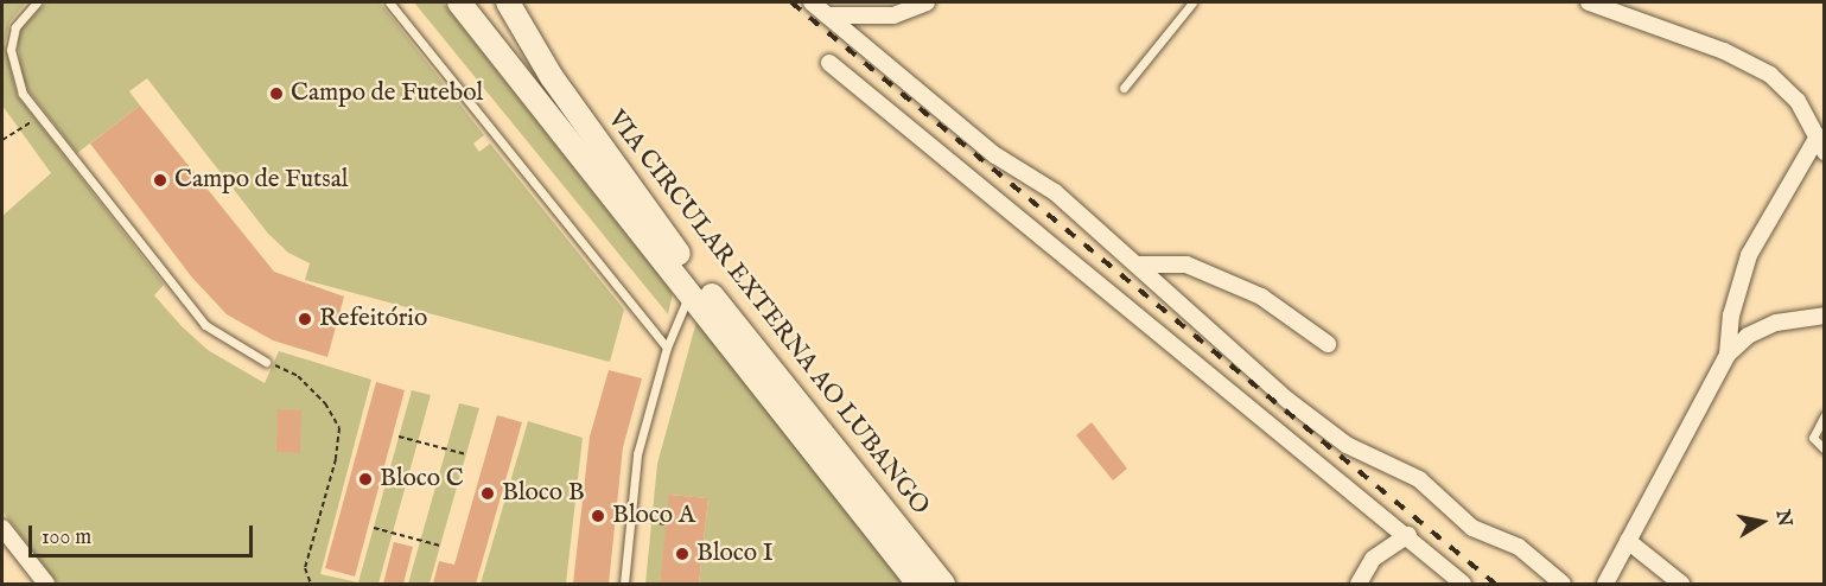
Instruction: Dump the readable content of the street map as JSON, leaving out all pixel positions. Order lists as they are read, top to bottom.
{
  "streets": {
    "main road": ["VIA CIRCULAR EXTERNA AO LUBANGO"]
  },
  "places": [
    "Campo de Futebol",
    "Campo de Futsal",
    "Refeitório",
    "Bloco C",
    "Bloco B",
    "Bloco A",
    "Bloco I"
  ],
  "scale_bar": "100 m",
  "north": "right"
}
